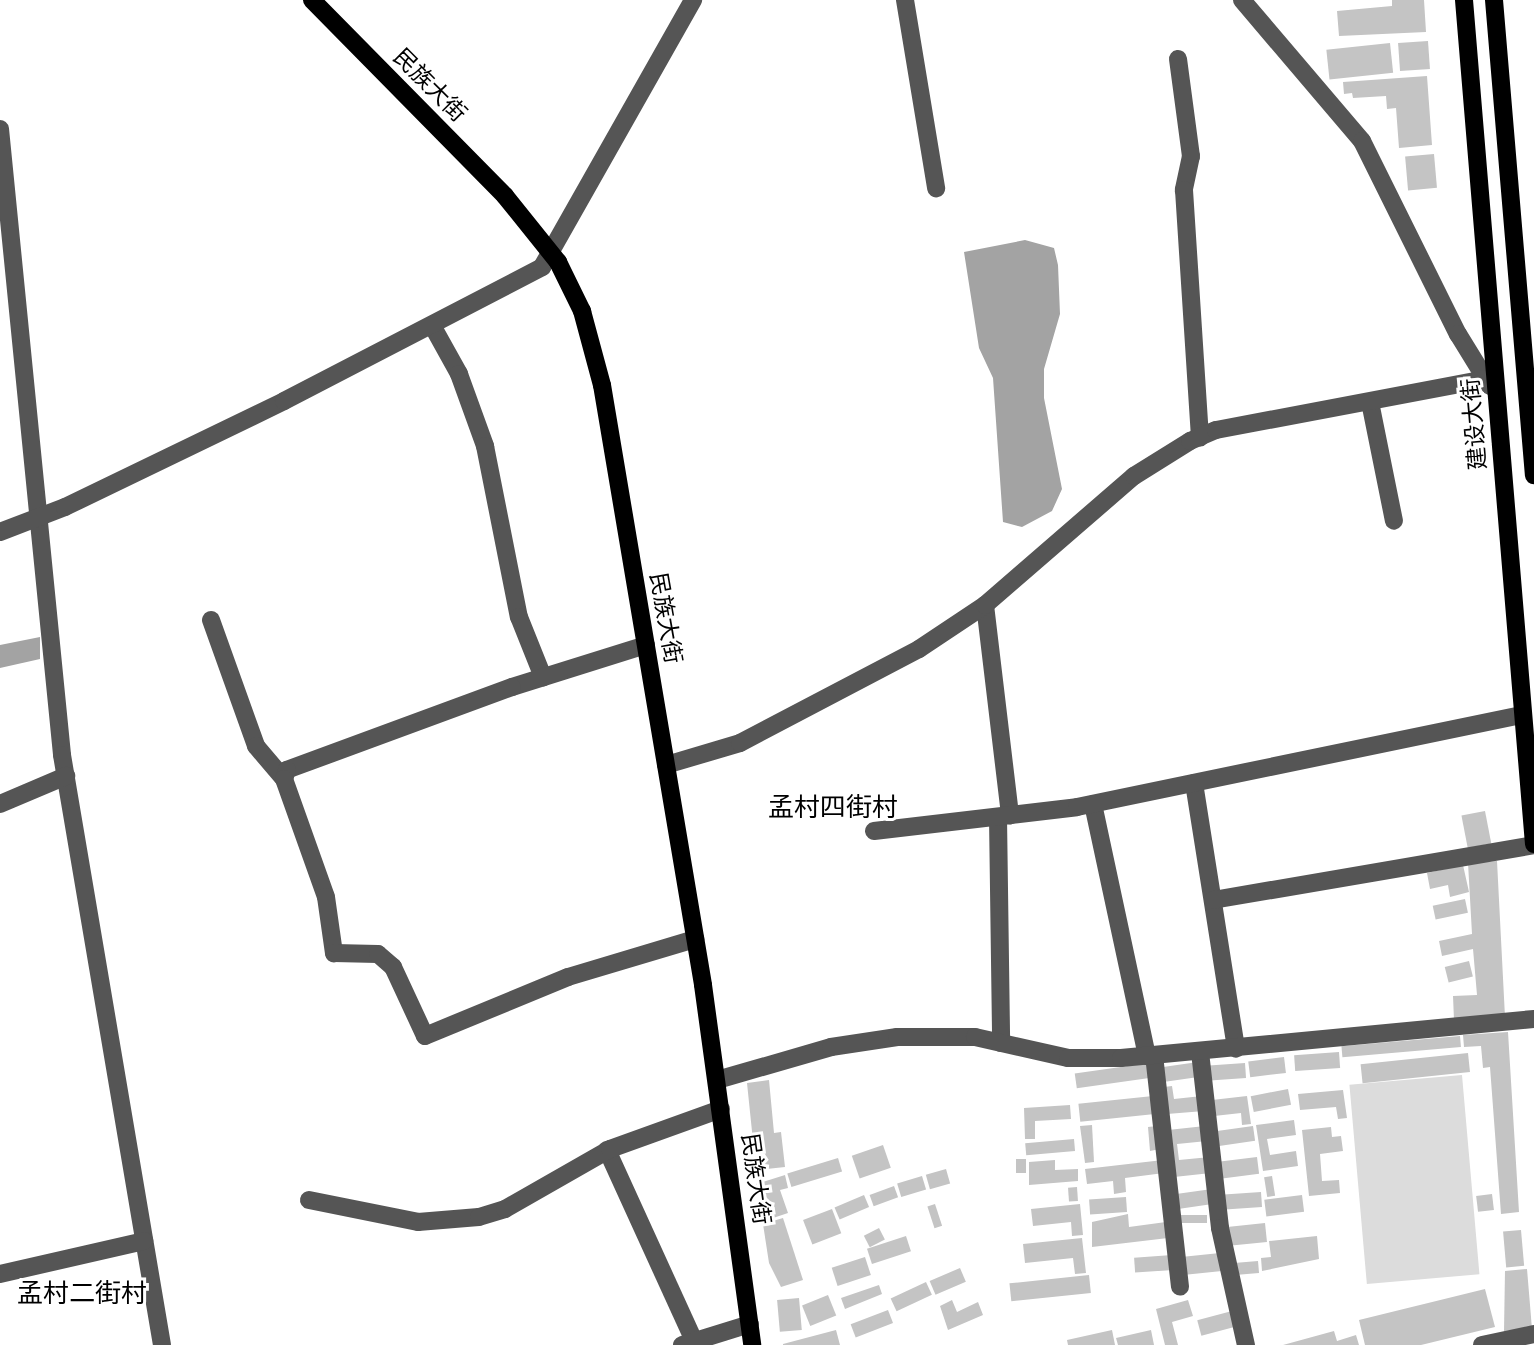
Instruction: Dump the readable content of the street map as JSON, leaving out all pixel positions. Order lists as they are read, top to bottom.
{
  "streets": {
    "main road": ["民族大街", "建设大街"]
  },
  "districts": ["孟村四街村", "孟村二街村"]
}
